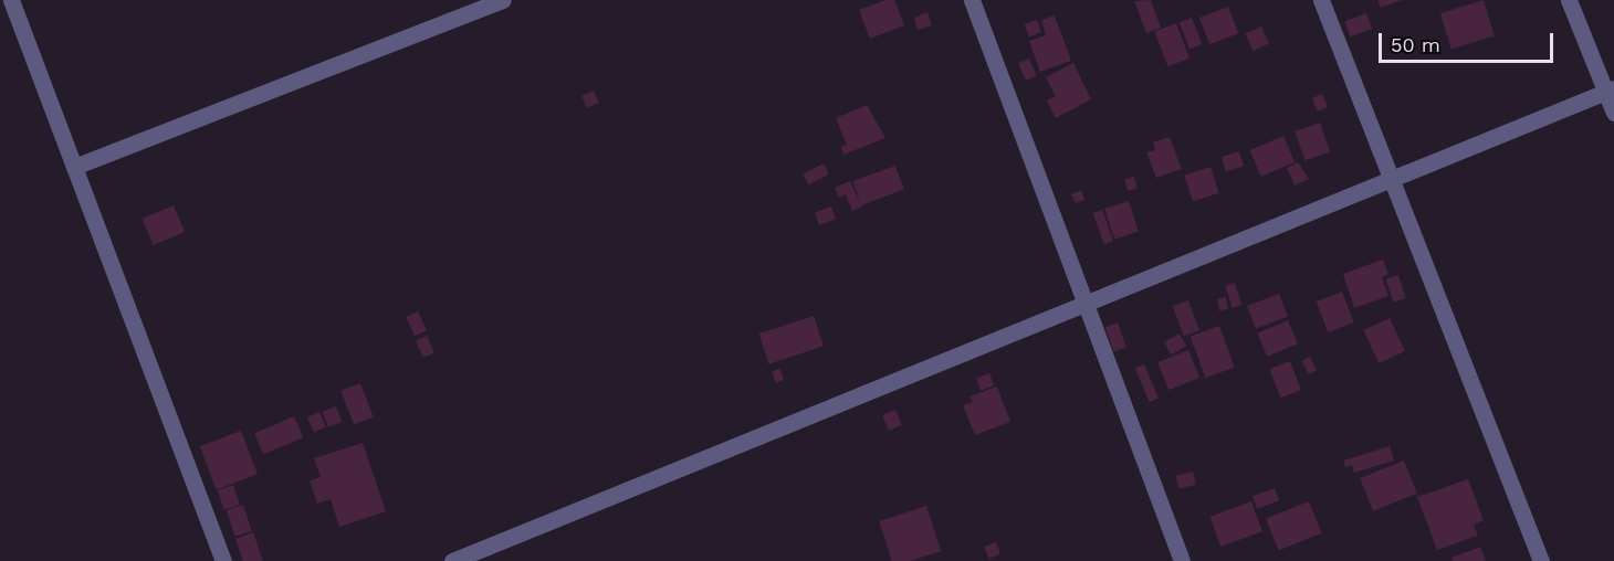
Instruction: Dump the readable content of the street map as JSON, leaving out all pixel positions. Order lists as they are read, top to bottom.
{
  "scale_bar": "50 m"
}
